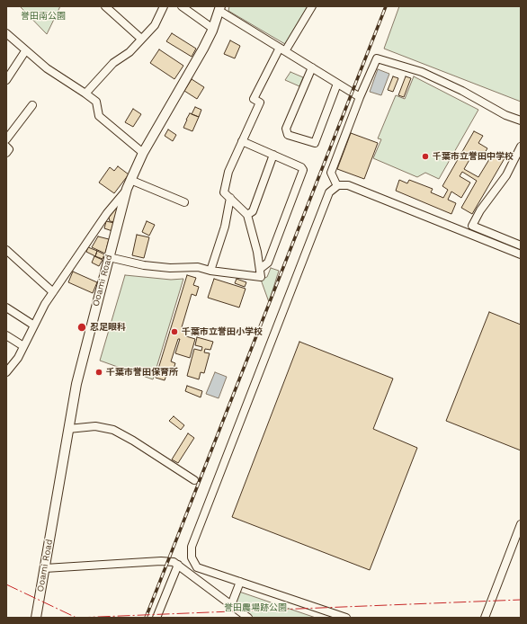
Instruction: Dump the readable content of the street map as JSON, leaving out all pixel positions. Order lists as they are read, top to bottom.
{
  "streets": {
    "main road": ["Ooami Road"]
  },
  "parks": ["誉田南公園", "誉田農場跡公園"],
  "places": [
    "千葉市立誉田中学校",
    "忍足眼科",
    "千葉市立誉田小学校",
    "千葉市誉田保育所"
  ]
}
